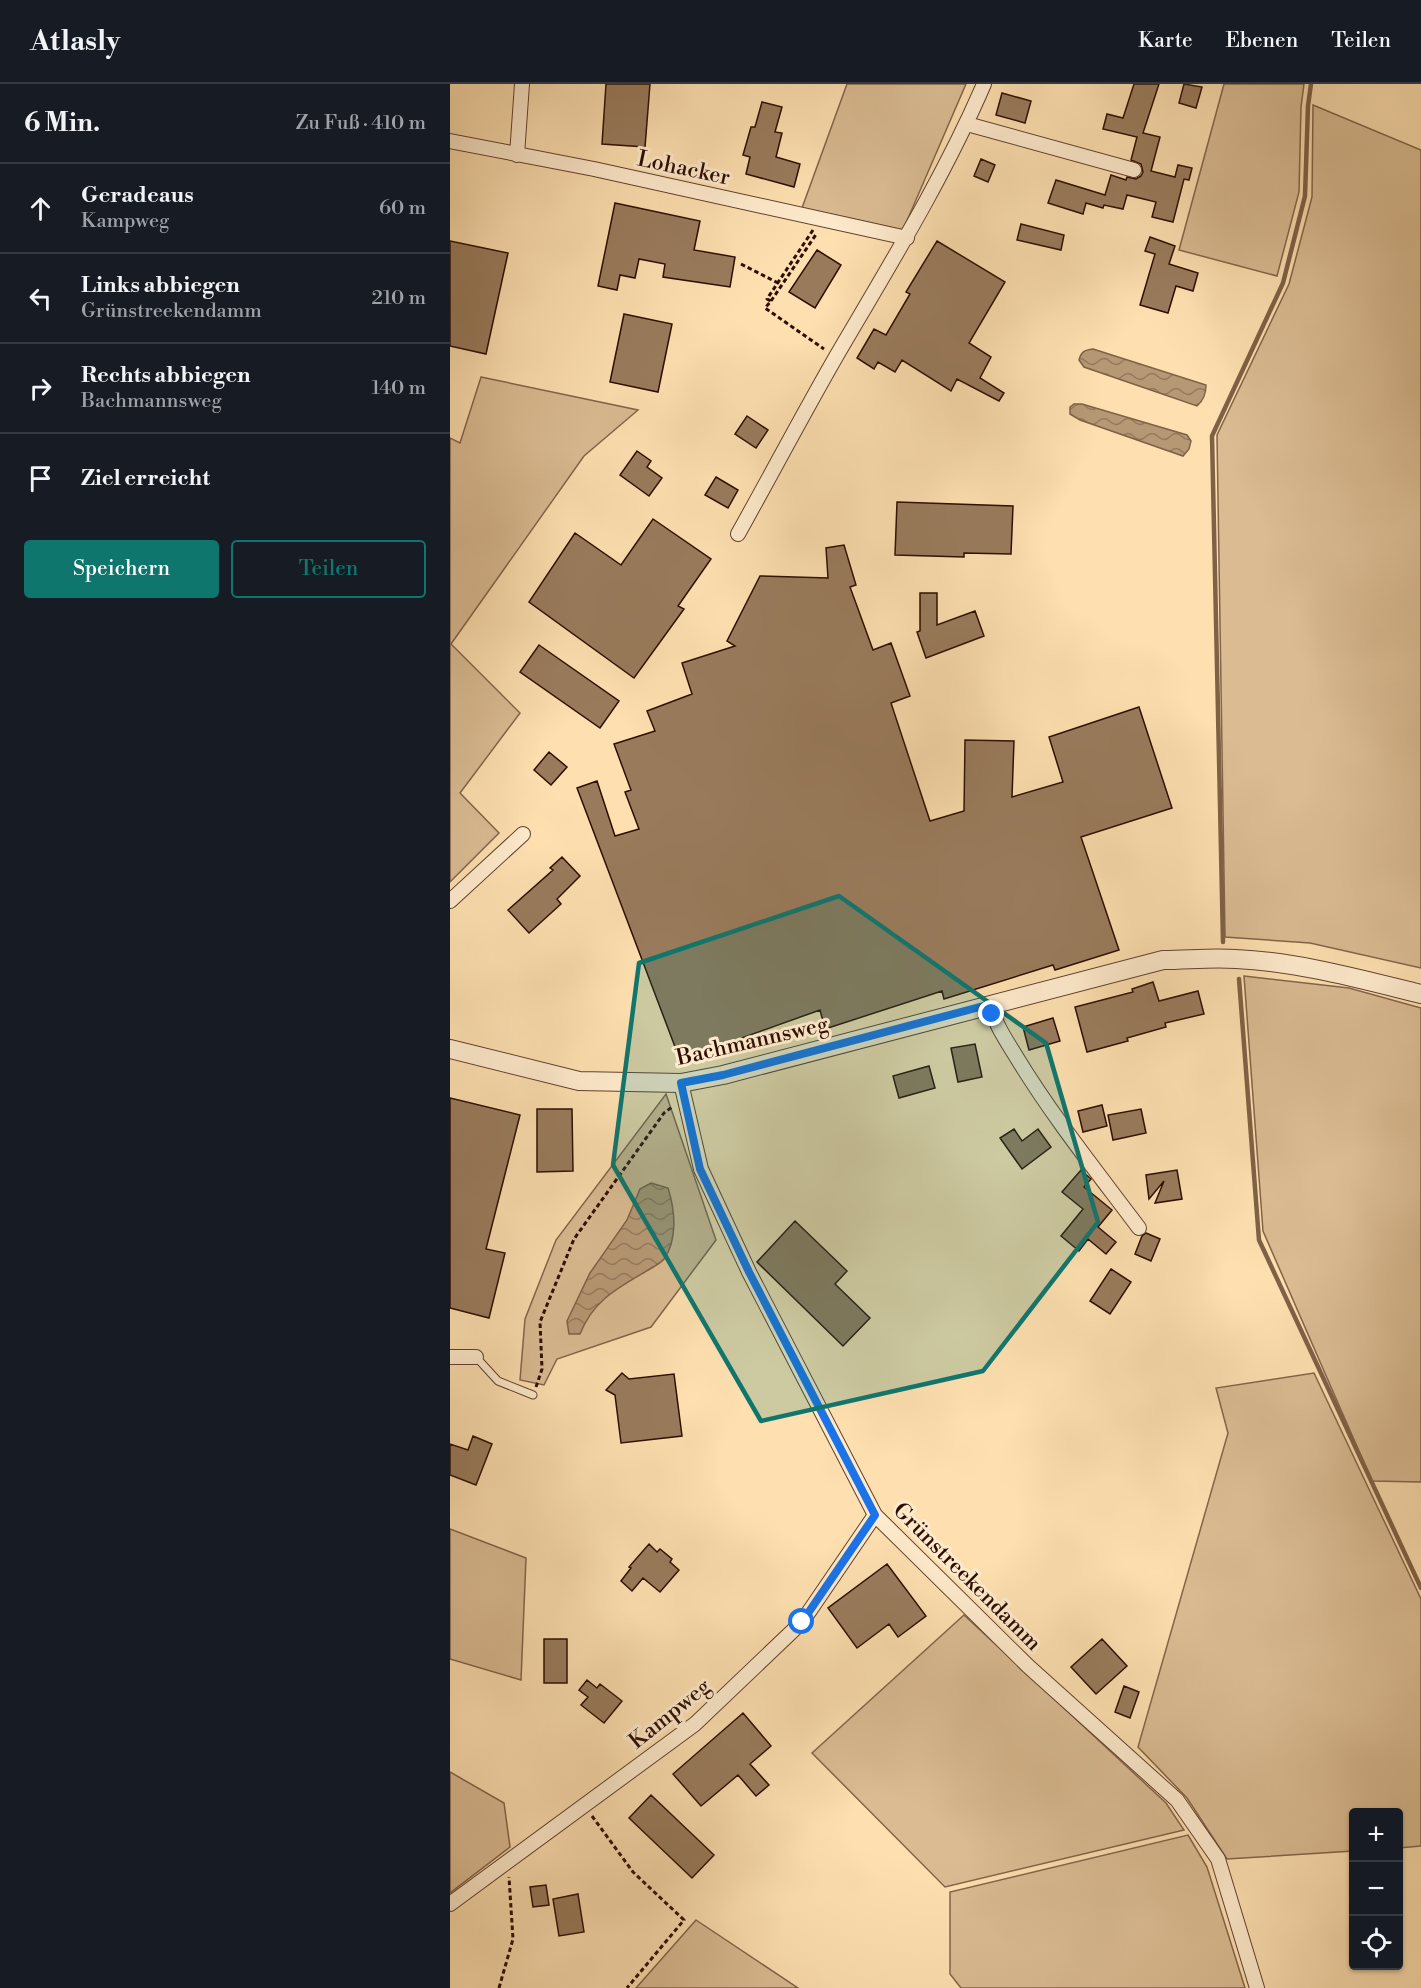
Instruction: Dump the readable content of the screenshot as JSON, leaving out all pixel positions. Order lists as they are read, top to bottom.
{
  "streets": {
    "street": [
      "Lohacker",
      "Bachmannsweg",
      "Grünstreekendamm",
      "Kampweg"
    ]
  },
  "crossings": [
    ["Bachmannsweg", "Grünstreekendamm"],
    ["Grünstreekendamm", "Kampweg"]
  ],
  "page": {
    "header": "Atlasly",
    "nav": ["Karte", "Ebenen", "Teilen"],
    "heading": ["6 Min.", "Zu Fuß · 410 m"],
    "list": [
      ["Geradeaus", "Kampweg", "60 m"],
      ["Links abbiegen", "Grünstreekendamm", "210 m"],
      ["Rechts abbiegen", "Bachmannsweg", "140 m"],
      "Ziel erreicht"
    ],
    "buttons": ["Speichern", "Teilen"],
    "map_buttons": ["+", "−"]
  }
}
